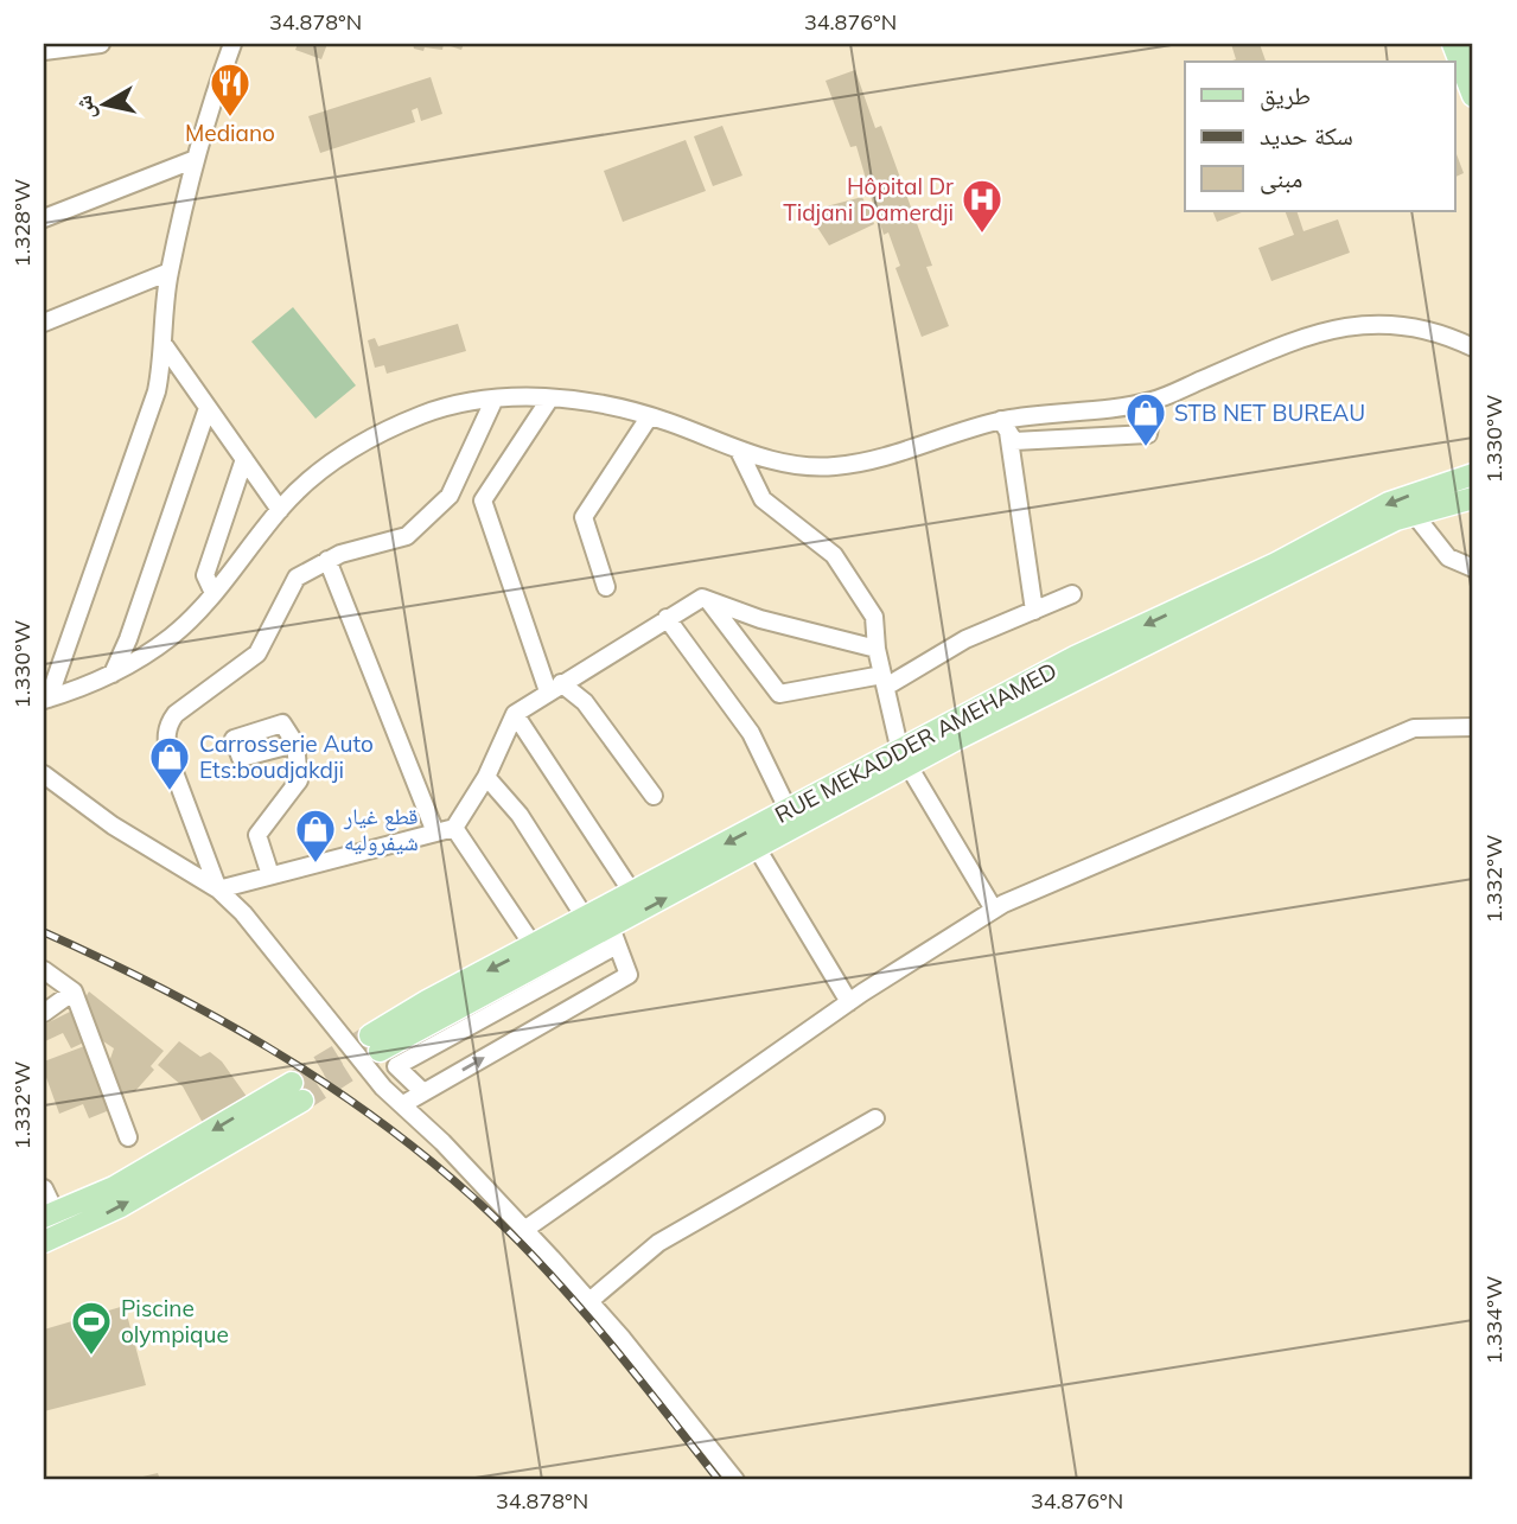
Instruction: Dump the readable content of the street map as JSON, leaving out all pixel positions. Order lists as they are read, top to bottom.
{
  "streets": {
    "main road": ["RUE MEKADDER AMEHAMED"]
  },
  "places": {
    "restaurant": ["Mediano"],
    "hospital": ["Hôpital Dr Tidjani Damerdji"],
    "shop": ["STB NET BUREAU", "Carrosserie Auto Ets:boudjakdji", "قطع غيار شيفروليه"],
    "sports": ["Piscine olympique"]
  },
  "legend": ["طريق", "سكة حديد", "مبنى"],
  "north": "left",
  "coordinates": [
    "34.878°N",
    "34.876°N",
    "1.328°W",
    "1.330°W",
    "1.332°W",
    "1.334°W"
  ]
}
